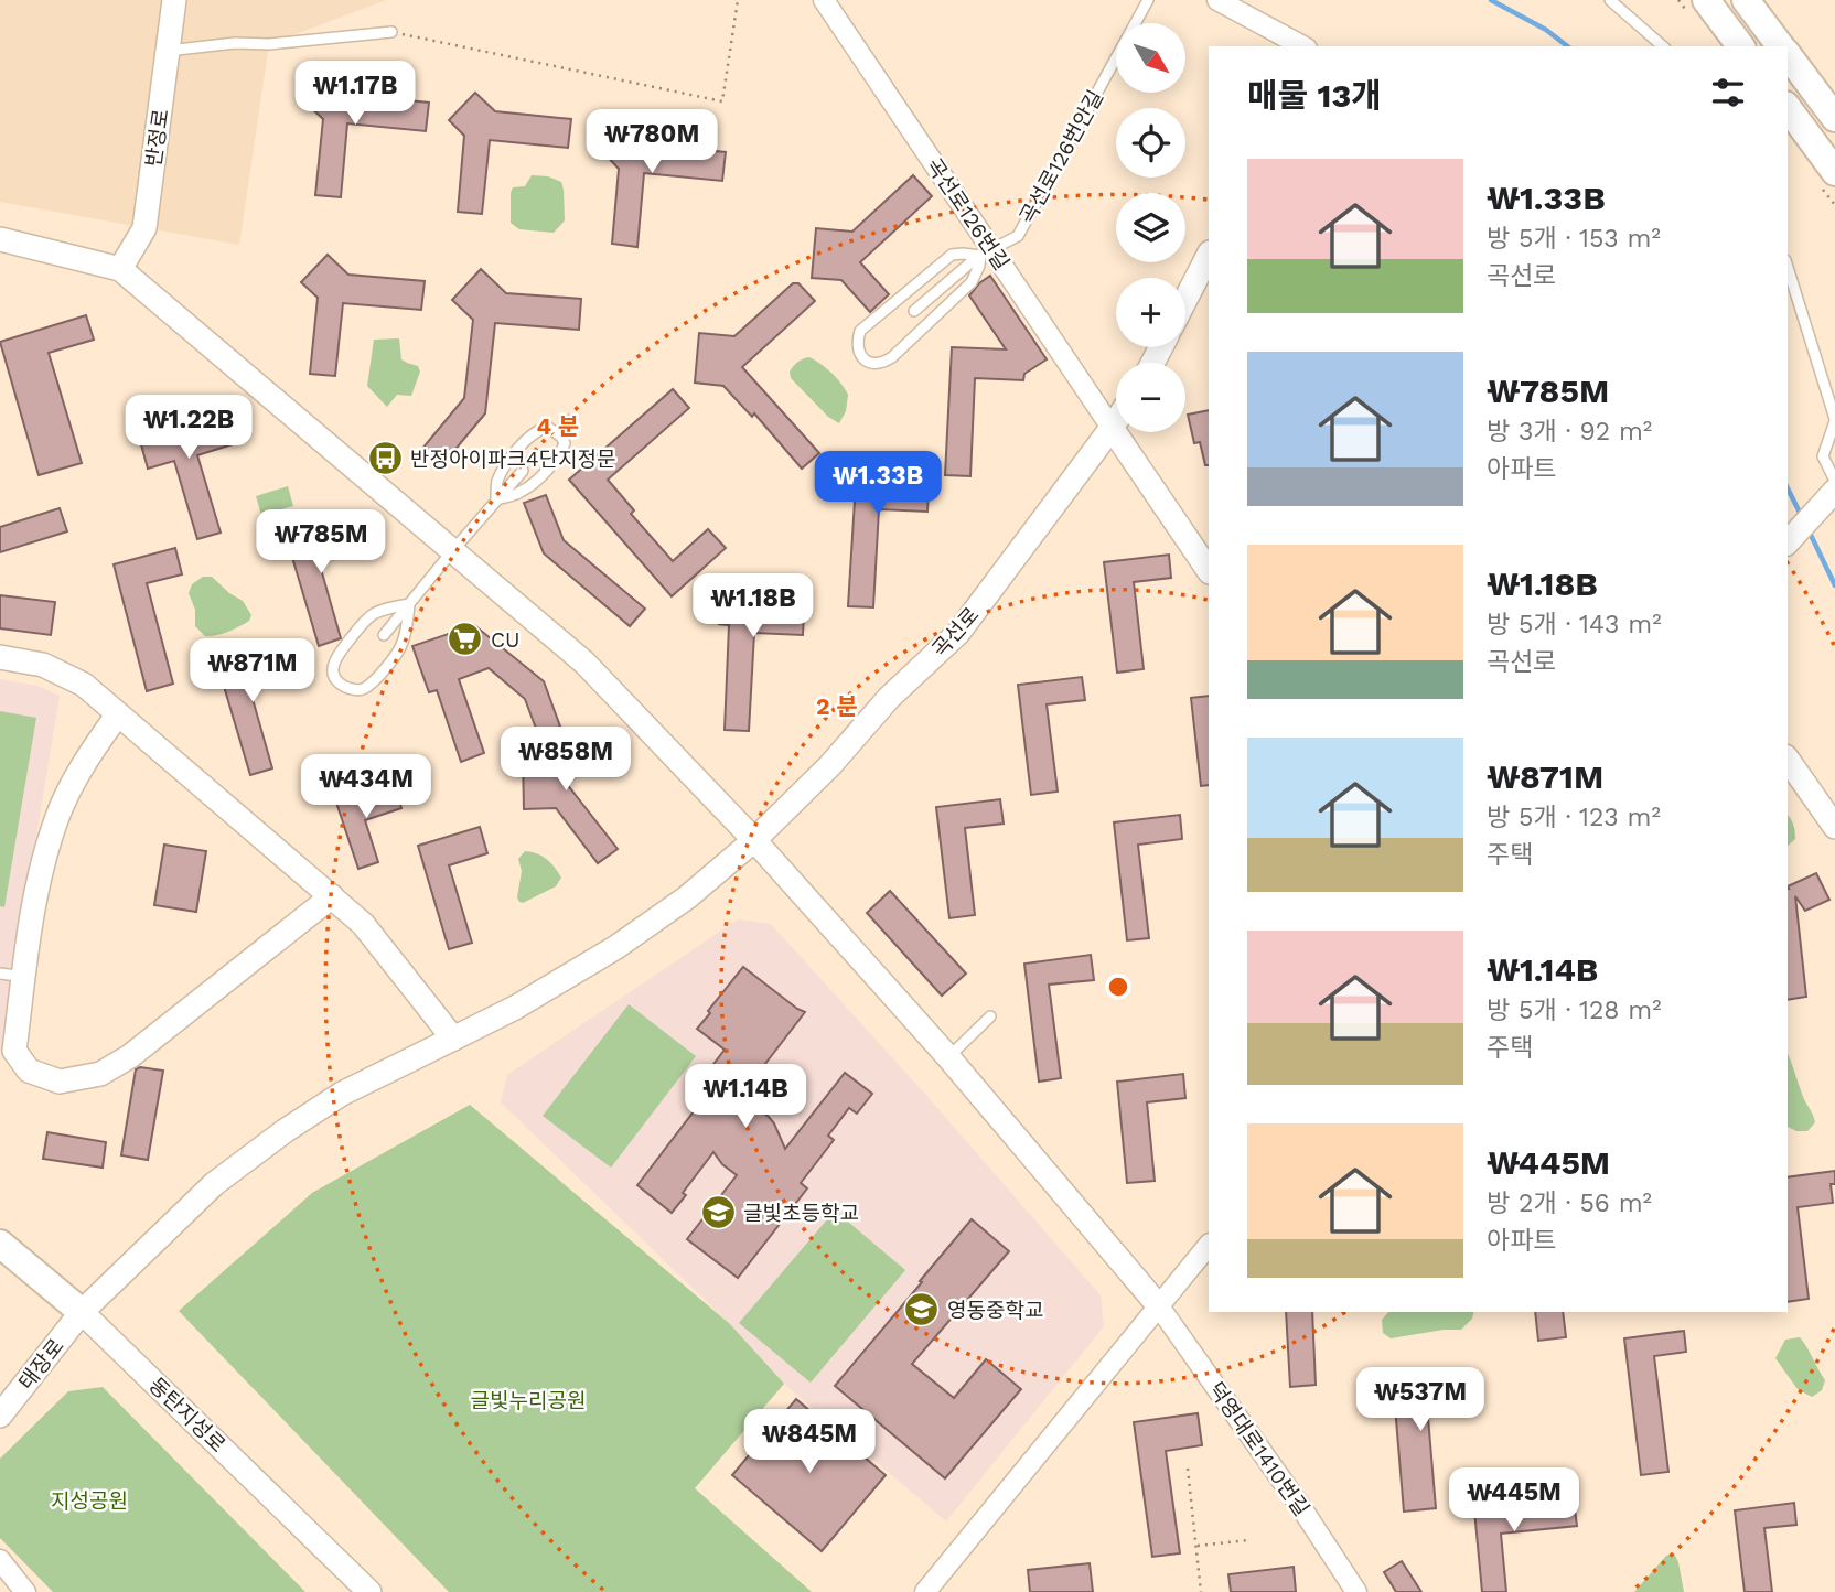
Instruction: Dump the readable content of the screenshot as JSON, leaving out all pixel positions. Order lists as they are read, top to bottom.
{
  "streets": {
    "main road": ["동탄지성로"],
    "street": [
      "반정로",
      "곡선로126번길",
      "곡선로",
      "태장로",
      "덕영대로1410번길"
    ],
    "lane": ["곡선로126번안길"]
  },
  "crossings": [
    ["곡선로126번안길", "곡선로126번길"],
    ["곡선로126번길", "곡선로"],
    ["곡선로", "태장로"],
    ["태장로", "동탄지성로"]
  ],
  "parks": ["글빛누리공원", "지성공원"],
  "places": {
    "bus stop": ["반정아이파크4단지정문"],
    "supermarket": ["CU"],
    "school or university": ["글빛초등학교", "영동중학교"]
  },
  "north": "bottom right",
  "page": {
    "map_buttons": ["+", "−"],
    "heading": "매물 13개",
    "price": [
      "₩1.17B",
      "₩780M",
      "₩1.22B",
      "₩1.33B",
      "₩785M",
      "₩1.18B",
      "₩871M",
      "₩858M",
      "₩434M",
      "₩1.14B",
      "₩537M",
      "₩845M",
      "₩445M"
    ],
    "list": [
      {
        "name": "₩1.33B",
        "note": "방 5개 · 153 m² · 곡선로"
      },
      {
        "name": "₩785M",
        "note": "방 3개 · 92 m² · 아파트"
      },
      {
        "name": "₩1.18B",
        "note": "방 5개 · 143 m² · 곡선로"
      },
      {
        "name": "₩871M",
        "note": "방 5개 · 123 m² · 주택"
      },
      {
        "name": "₩1.14B",
        "note": "방 5개 · 128 m² · 주택"
      },
      {
        "name": "₩445M",
        "note": "방 2개 · 56 m² · 아파트"
      }
    ]
  },
  "rings": ["4 분", "2 분"]
}
